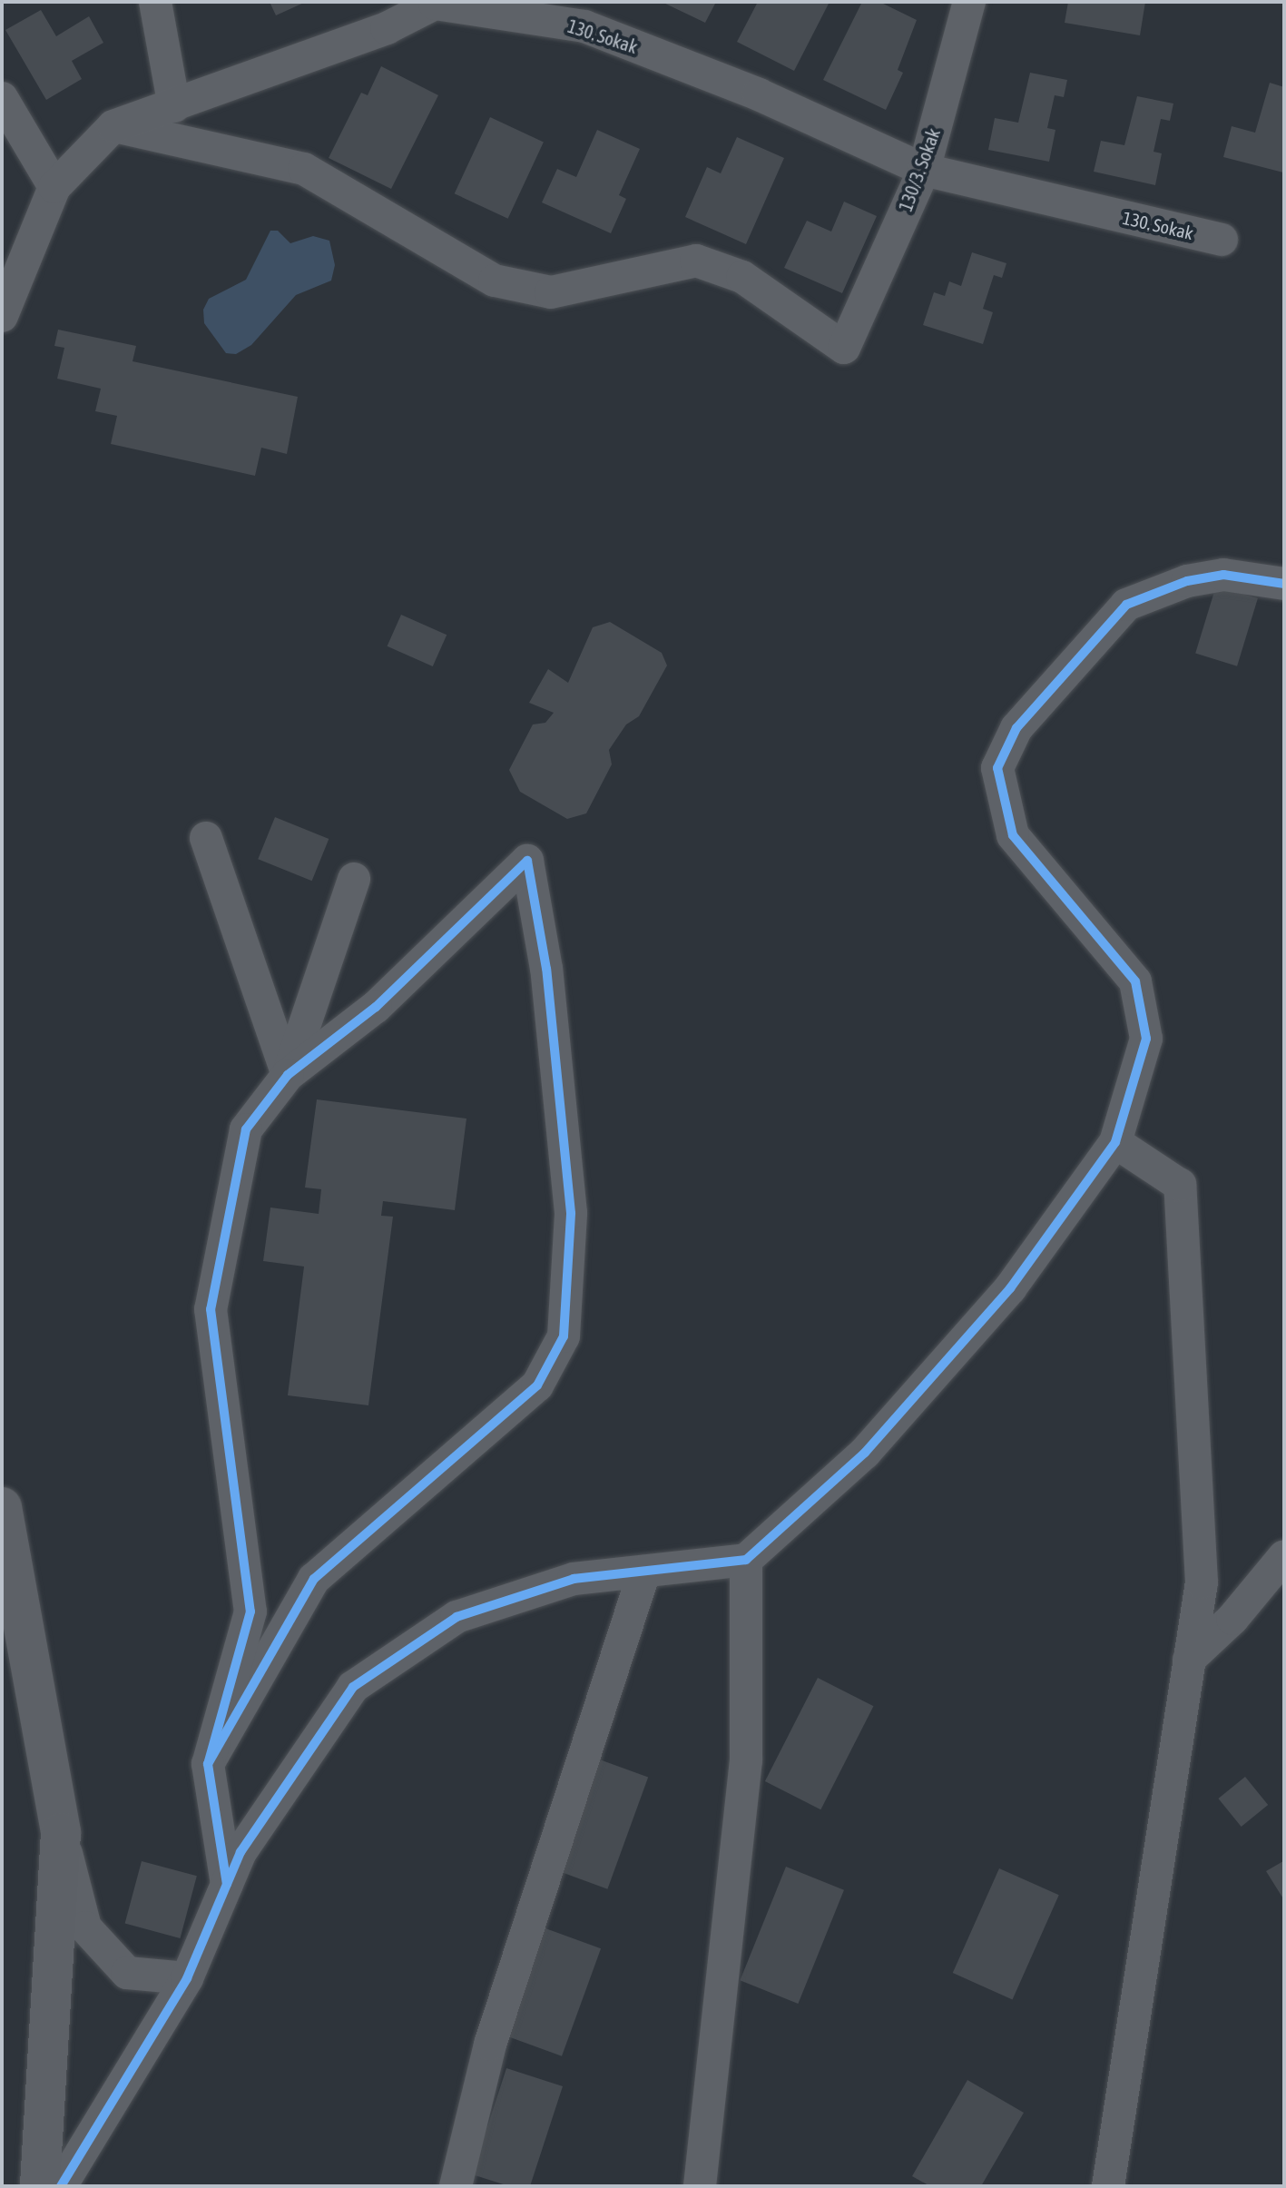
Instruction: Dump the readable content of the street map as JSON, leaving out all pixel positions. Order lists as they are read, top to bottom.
{
  "streets": {
    "street": ["130. Sokak", "130/3. Sokak"]
  },
  "crossings": [
    ["130. Sokak", "130/3. Sokak"]
  ]
}
